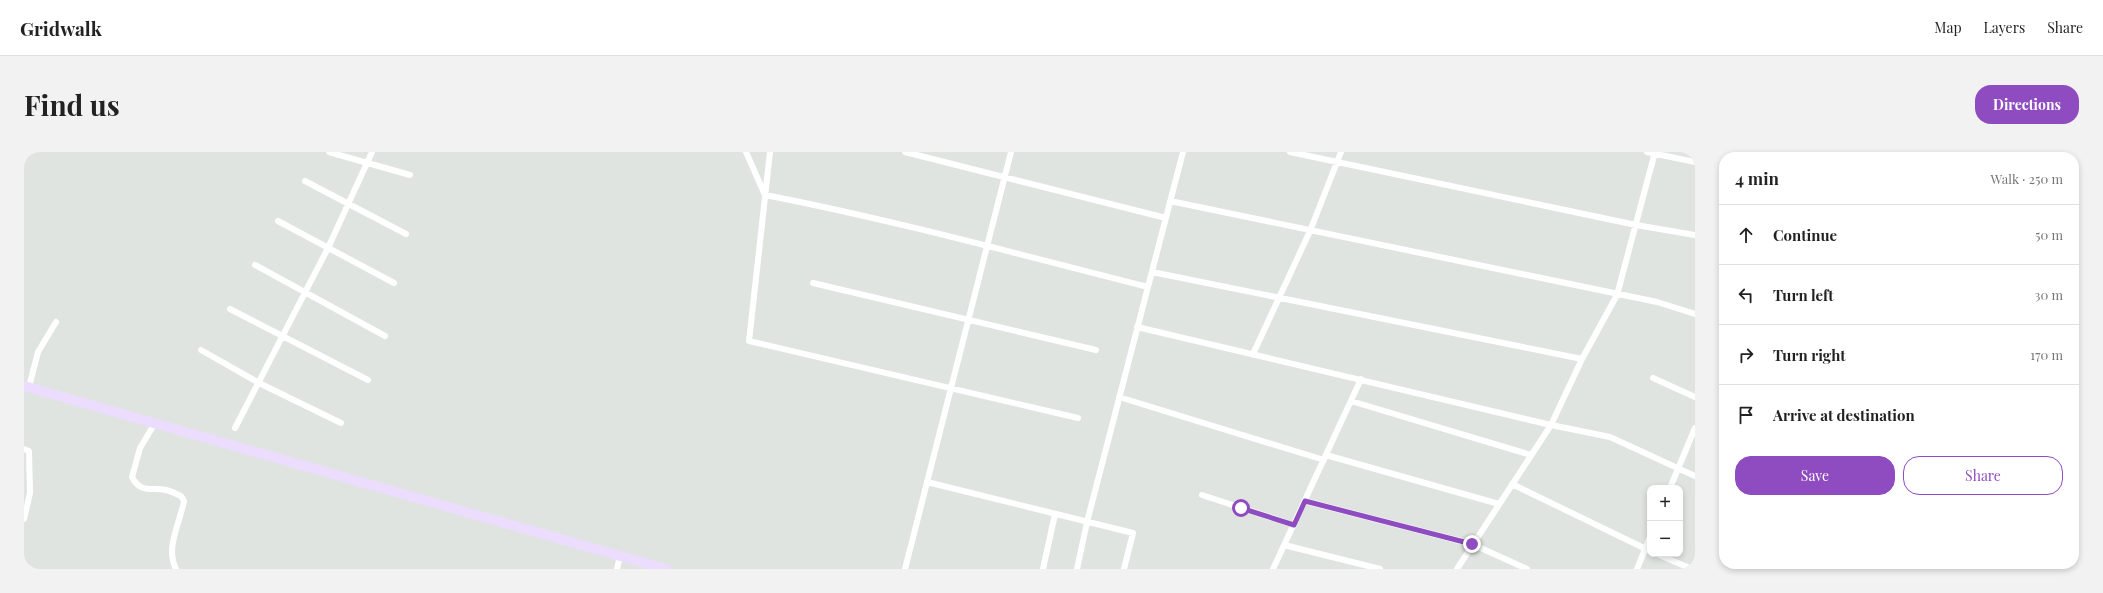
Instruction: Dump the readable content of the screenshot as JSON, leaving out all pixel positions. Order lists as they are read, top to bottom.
{
  "page": {
    "header": "Gridwalk",
    "nav": ["Map", "Layers", "Share"],
    "buttons": [
      "Directions",
      ["Save", "Share"]
    ],
    "title": "Find us",
    "heading": ["4 min", "Walk · 250 m"],
    "list": [
      ["Continue", "50 m"],
      ["Turn left", "30 m"],
      ["Turn right", "170 m"],
      "Arrive at destination"
    ],
    "map_buttons": ["+", "−"]
  }
}
